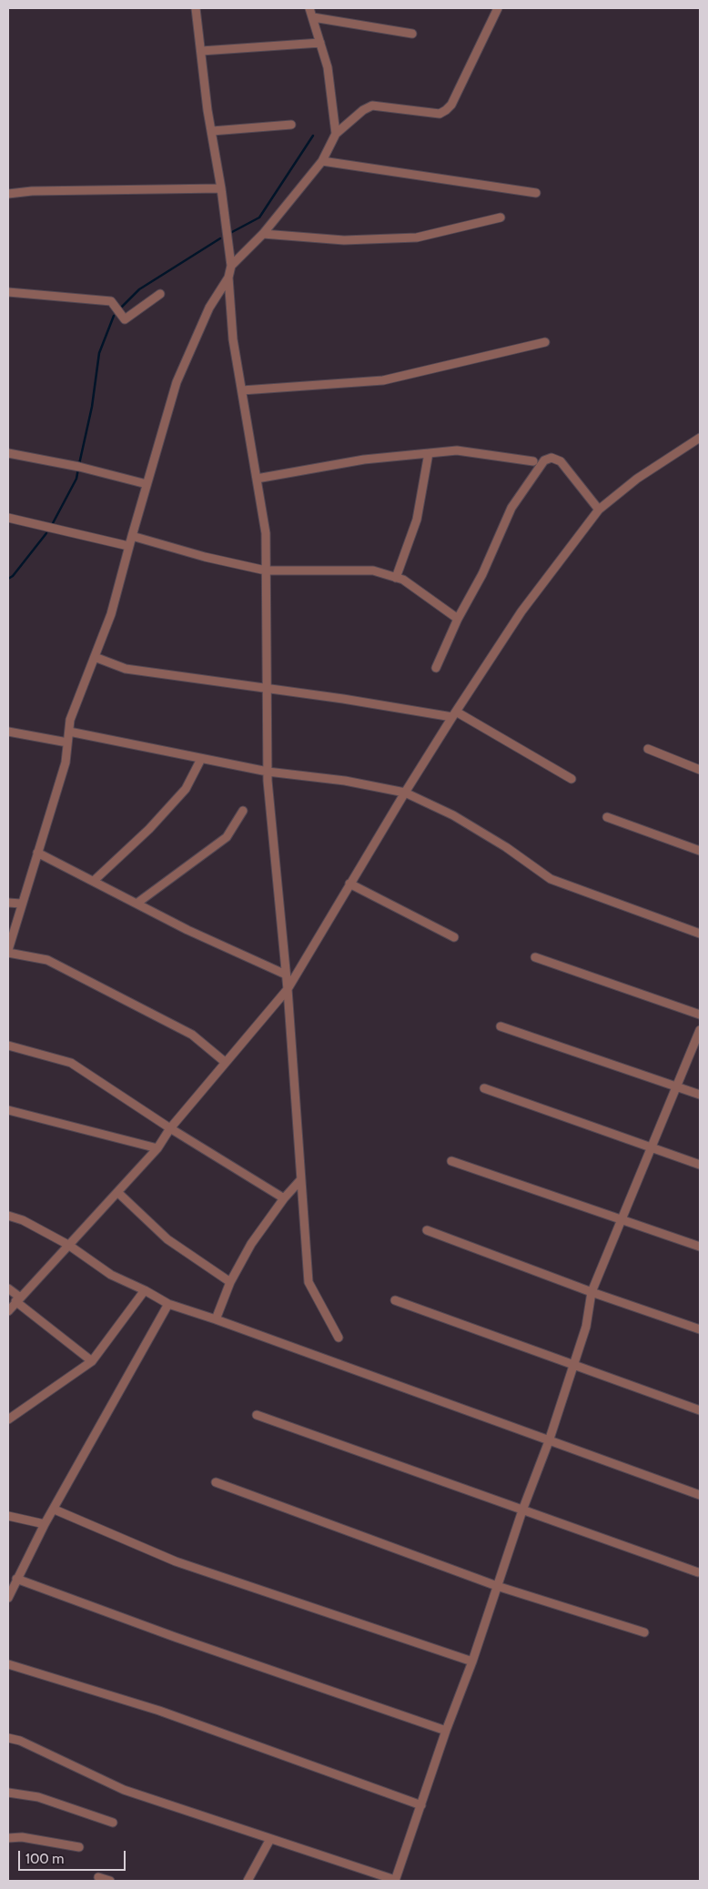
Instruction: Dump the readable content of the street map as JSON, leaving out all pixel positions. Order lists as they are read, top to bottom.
{
  "scale_bar": "100 m"
}
